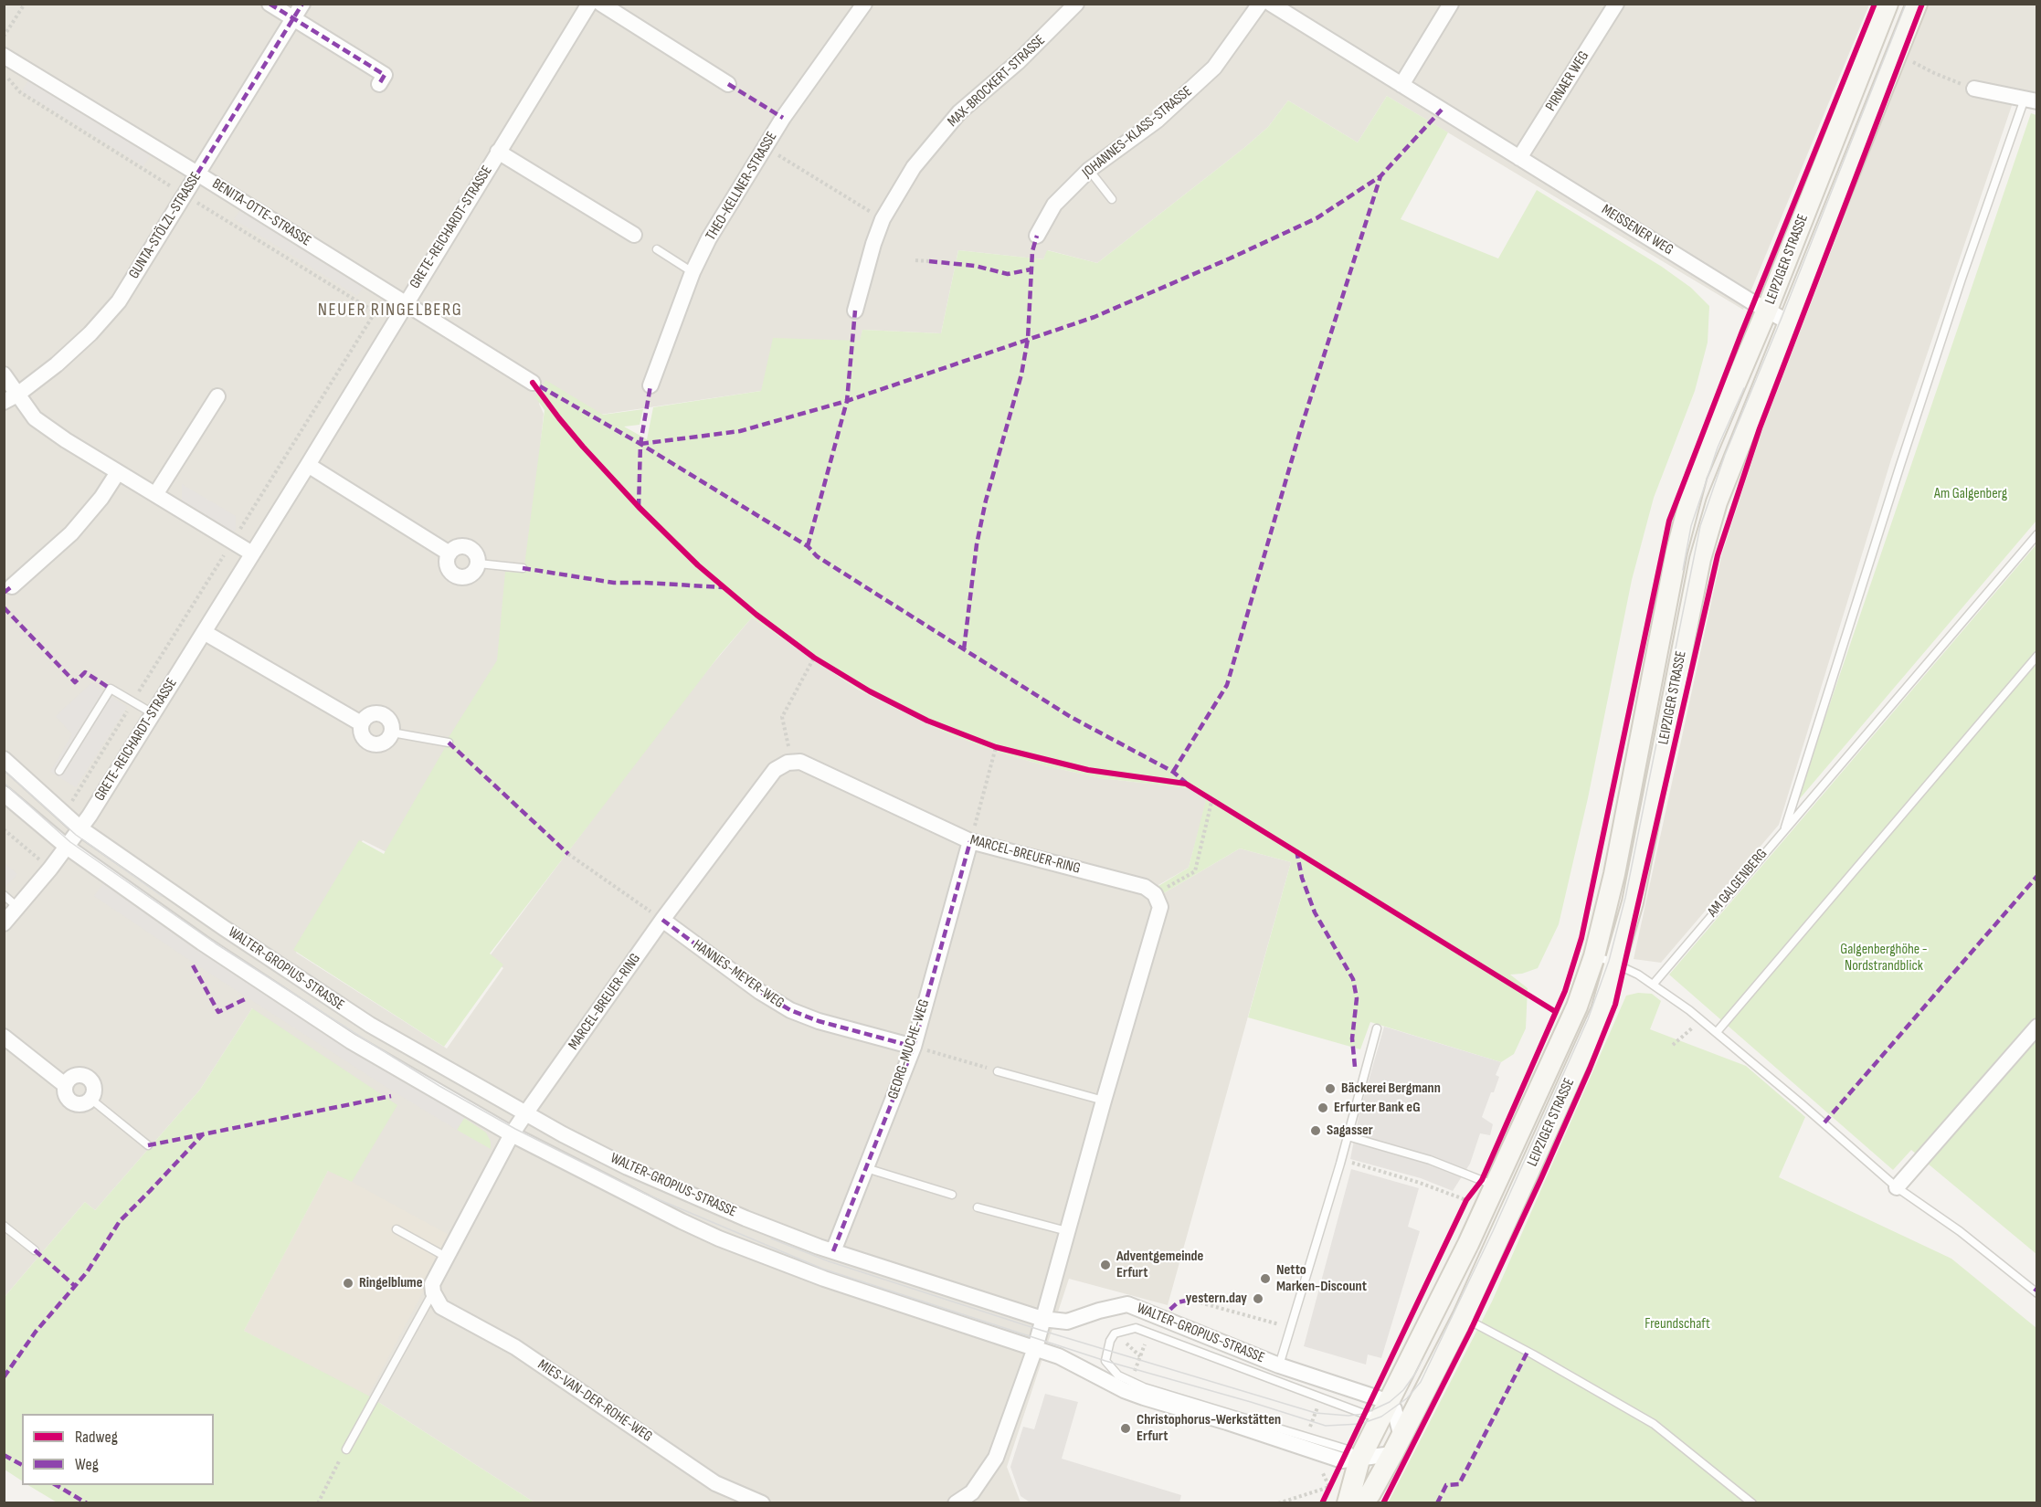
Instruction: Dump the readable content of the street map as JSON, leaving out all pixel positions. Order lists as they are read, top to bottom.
{
  "streets": {
    "main road": ["LEIPZIGER STRASSE"],
    "street": [
      "MAX-BROCKERT-STRASSE",
      "PIRNAER WEG",
      "JOHANNES-KLASS-STRASSE",
      "THEO-KELLNER-STRASSE",
      "BENITA-OTTE-STRASSE",
      "GUNTA-STÖLZL-STRASSE",
      "GRETE-REICHARDT-STRASSE",
      "MEISSENER WEG",
      "MARCEL-BREUER-RING",
      "WALTER-GROPIUS-STRASSE",
      "HANNES-MEYER-WEG",
      "GEORG-MUCHE-WEG",
      "MIES-VAN-DER-ROHE-WEG"
    ],
    "lane": ["AM GALGENBERG"]
  },
  "crossings": [
    ["PIRNAER WEG", "MEISSENER WEG"],
    ["BENITA-OTTE-STRASSE", "GUNTA-STÖLZL-STRASSE"],
    ["BENITA-OTTE-STRASSE", "GRETE-REICHARDT-STRASSE"],
    ["GRETE-REICHARDT-STRASSE", "WALTER-GROPIUS-STRASSE"],
    ["MEISSENER WEG", "LEIPZIGER STRASSE"],
    ["LEIPZIGER STRASSE", "WALTER-GROPIUS-STRASSE"],
    ["MARCEL-BREUER-RING", "WALTER-GROPIUS-STRASSE"],
    ["MARCEL-BREUER-RING", "HANNES-MEYER-WEG"],
    ["MARCEL-BREUER-RING", "GEORG-MUCHE-WEG"],
    ["WALTER-GROPIUS-STRASSE", "GEORG-MUCHE-WEG"],
    ["HANNES-MEYER-WEG", "GEORG-MUCHE-WEG"]
  ],
  "districts": ["NEUER RINGELBERG"],
  "parks": ["Am Galgenberg", "Galgenberghöhe - Nordstrandblick", "Freundschaft"],
  "places": [
    "Bäckerei Bergmann",
    "Erfurter Bank eG",
    "Sagasser",
    "Adventgemeinde Erfurt",
    "Netto Marken-Discount",
    "Ringelblume",
    "yestern.day",
    "Christophorus-Werkstätten Erfurt"
  ],
  "legend": ["Radweg", "Weg"]
}
